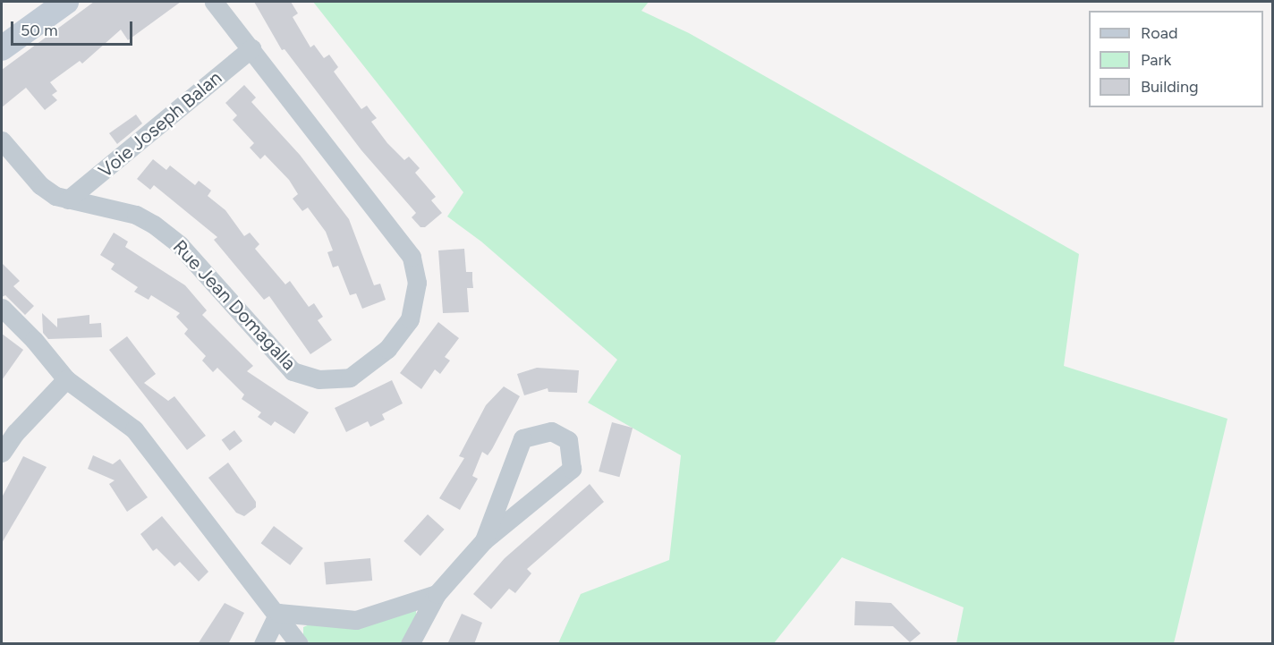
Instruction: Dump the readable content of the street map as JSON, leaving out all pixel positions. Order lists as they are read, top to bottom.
{
  "streets": {
    "street": ["Voie Joseph Balan", "Rue Jean Domagalla"]
  },
  "crossings": [
    ["Voie Joseph Balan", "Rue Jean Domagalla"]
  ],
  "legend": ["Road", "Park", "Building"],
  "scale_bar": "50 m"
}
